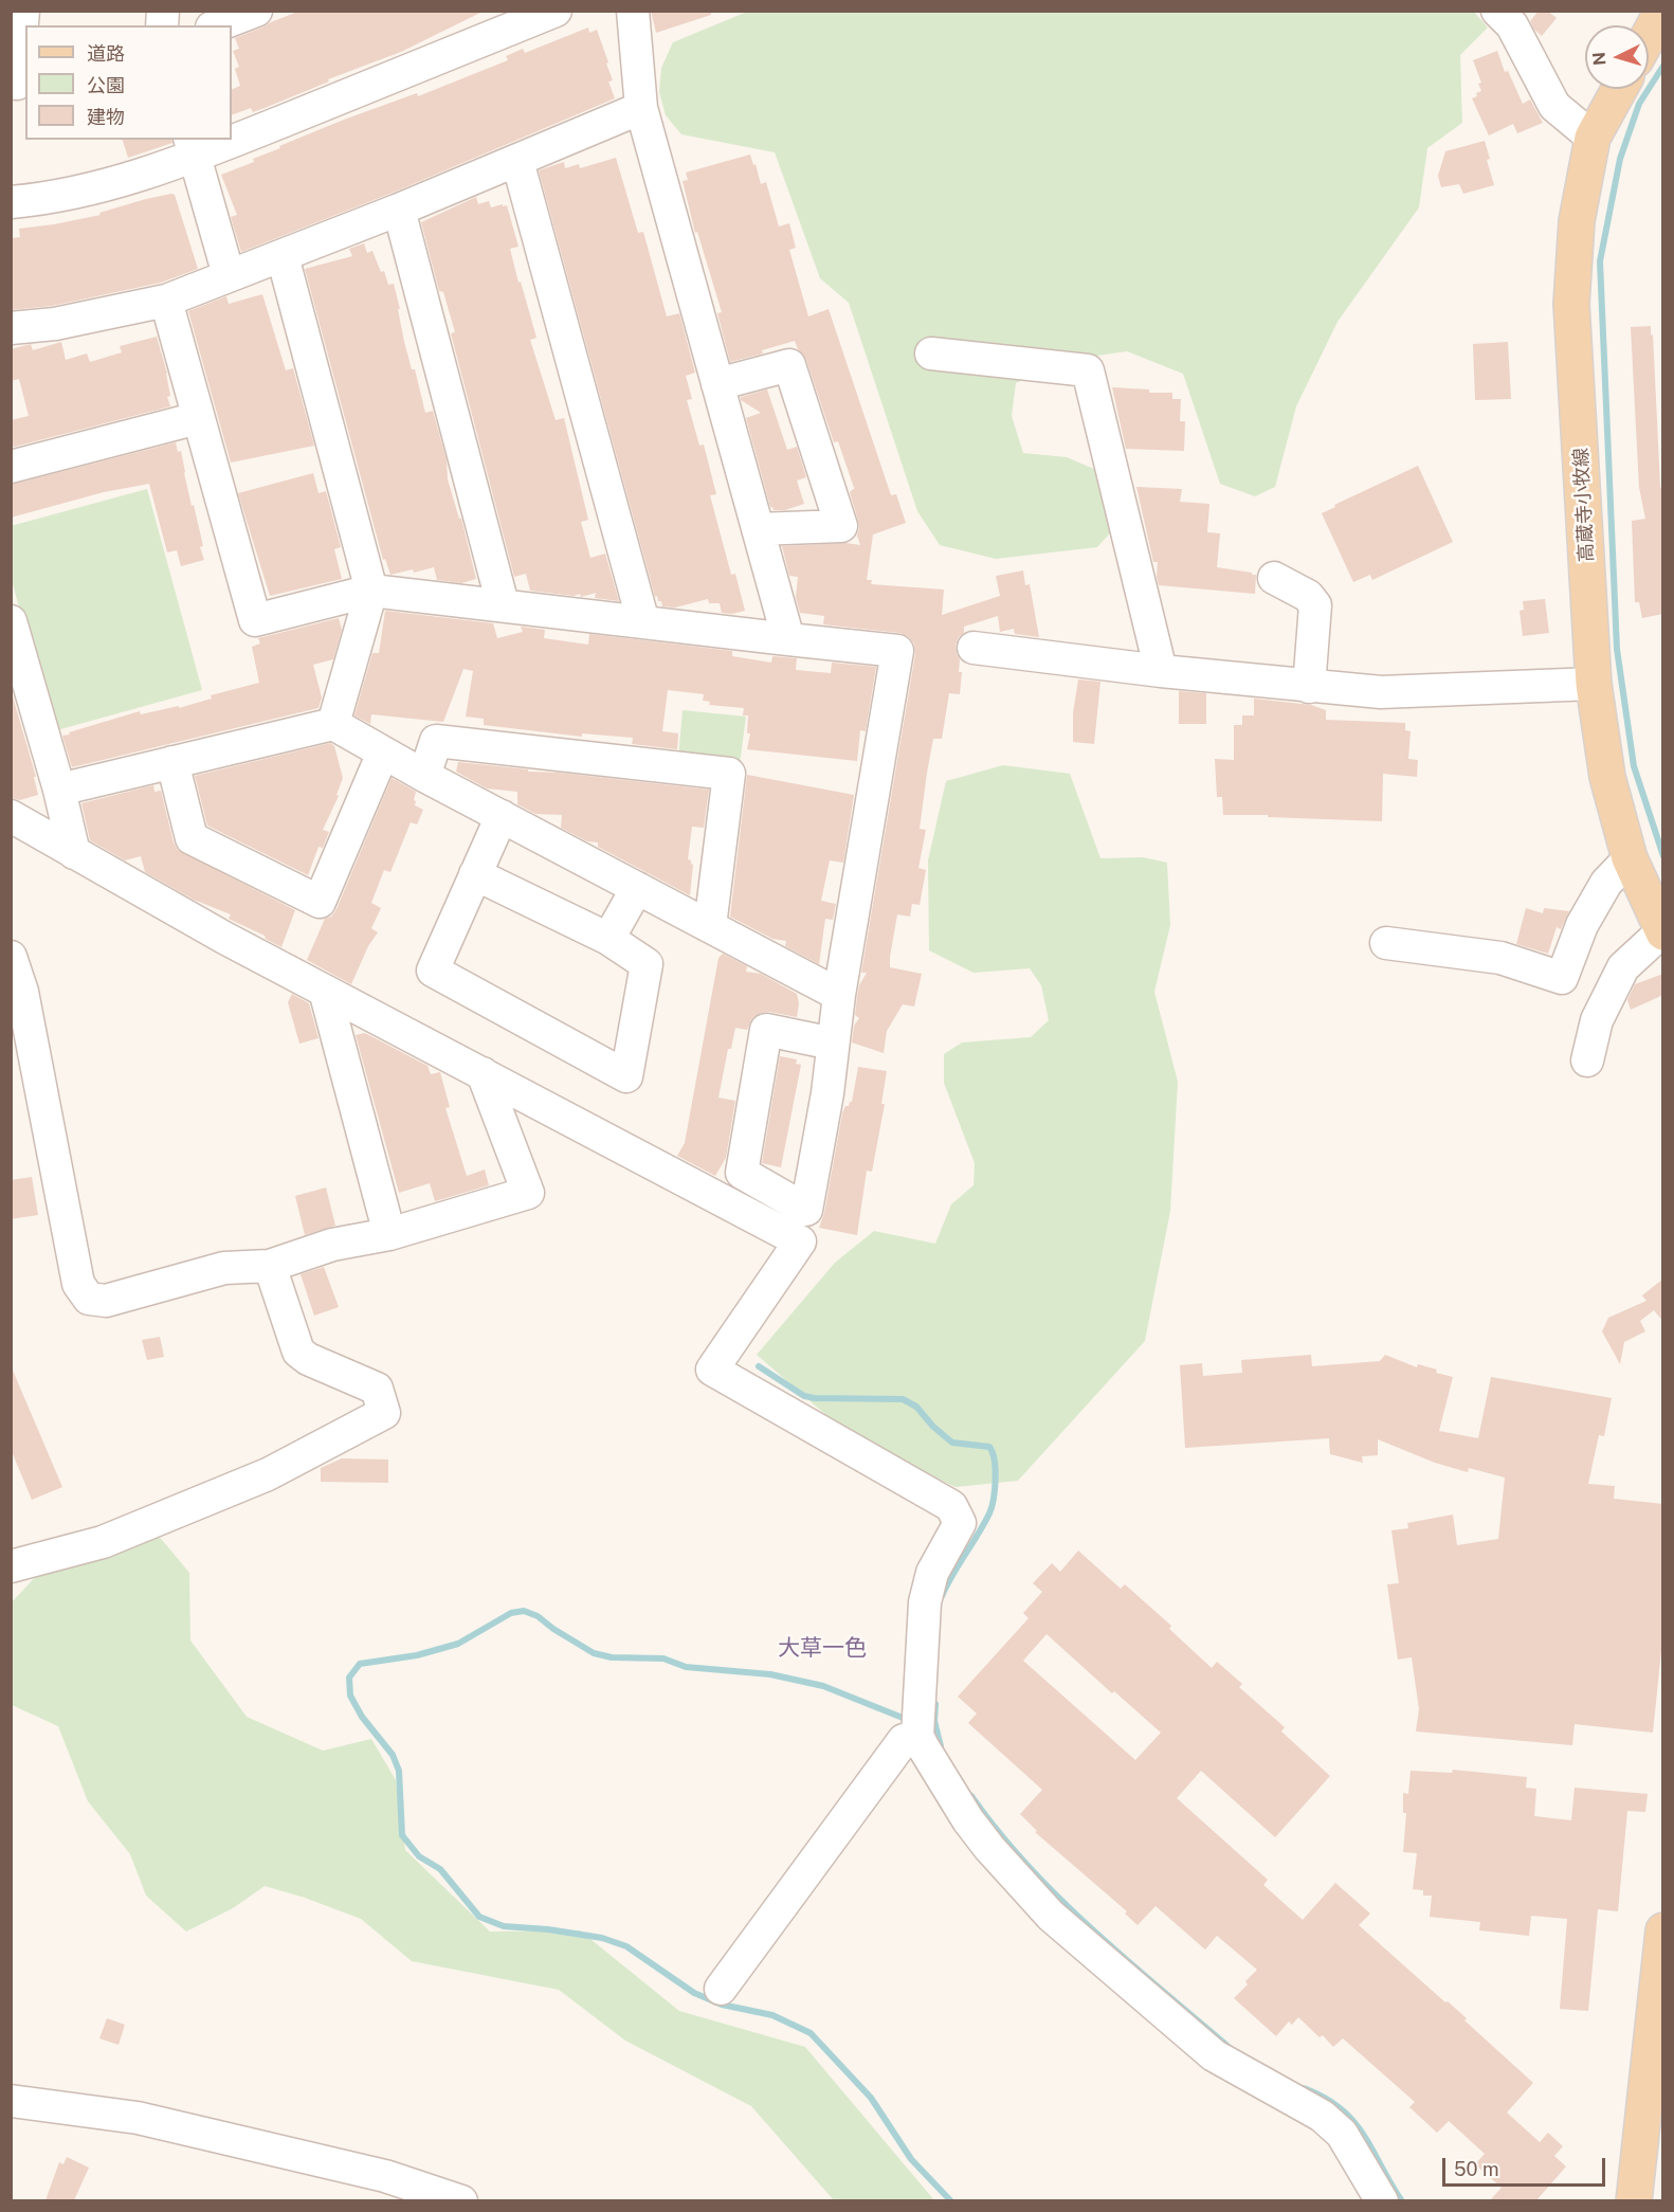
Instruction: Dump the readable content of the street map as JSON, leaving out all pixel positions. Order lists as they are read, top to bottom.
{
  "streets": {
    "main road": ["高蔵寺小牧線"]
  },
  "districts": ["大草一色"],
  "legend": ["道路", "公園", "建物"],
  "scale_bar": "50 m",
  "north": "left"
}
